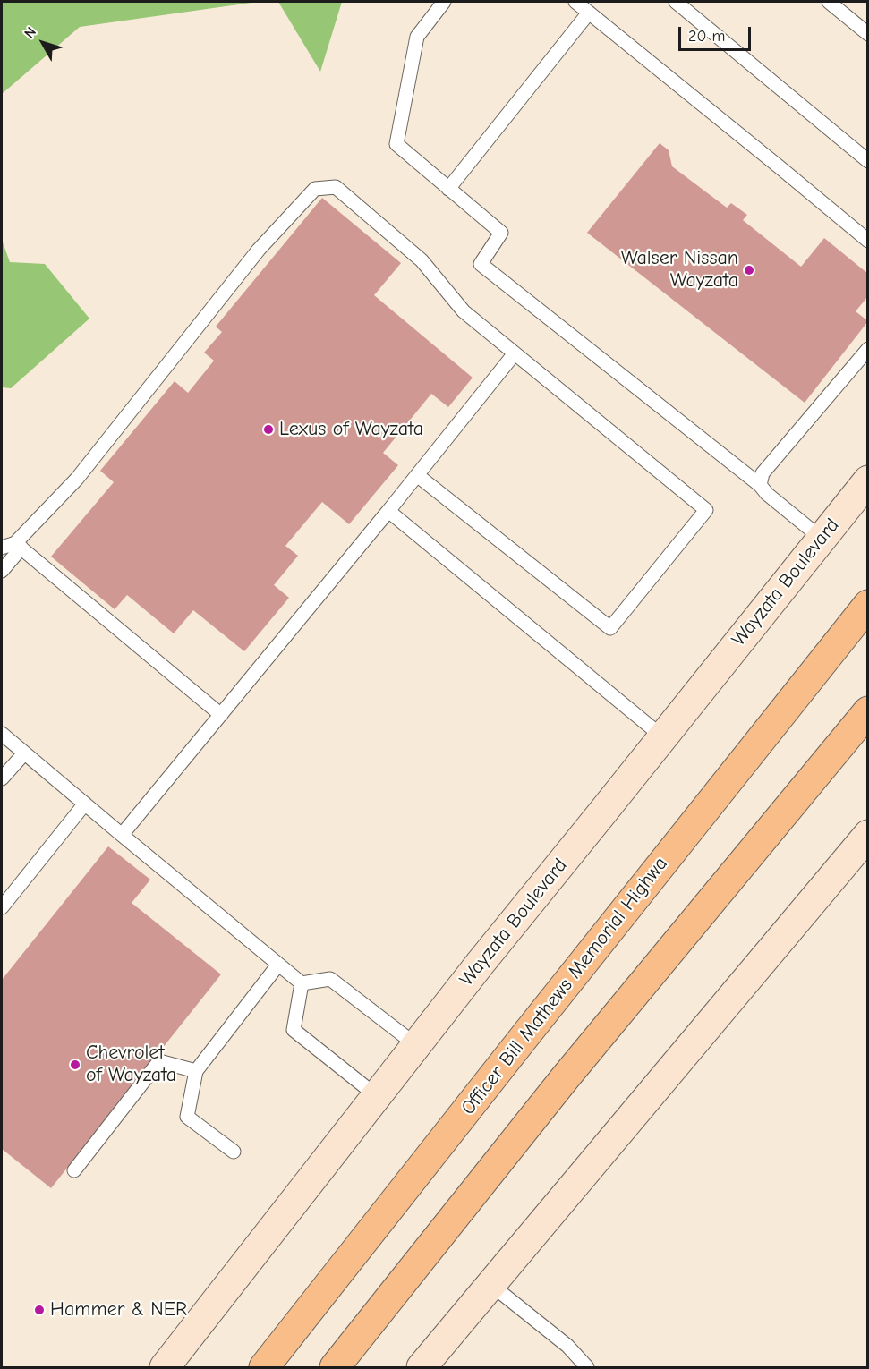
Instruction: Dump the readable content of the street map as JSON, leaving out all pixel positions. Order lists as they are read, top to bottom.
{
  "streets": {
    "highway": ["Officer Bill Mathews Memorial Highwa"],
    "street": ["Wayzata Boulevard"]
  },
  "places": [
    "Walser Nissan Wayzata",
    "Lexus of Wayzata",
    "Chevrolet of Wayzata",
    "Hammer & NER"
  ],
  "scale_bar": "20 m",
  "north": "top left"
}
